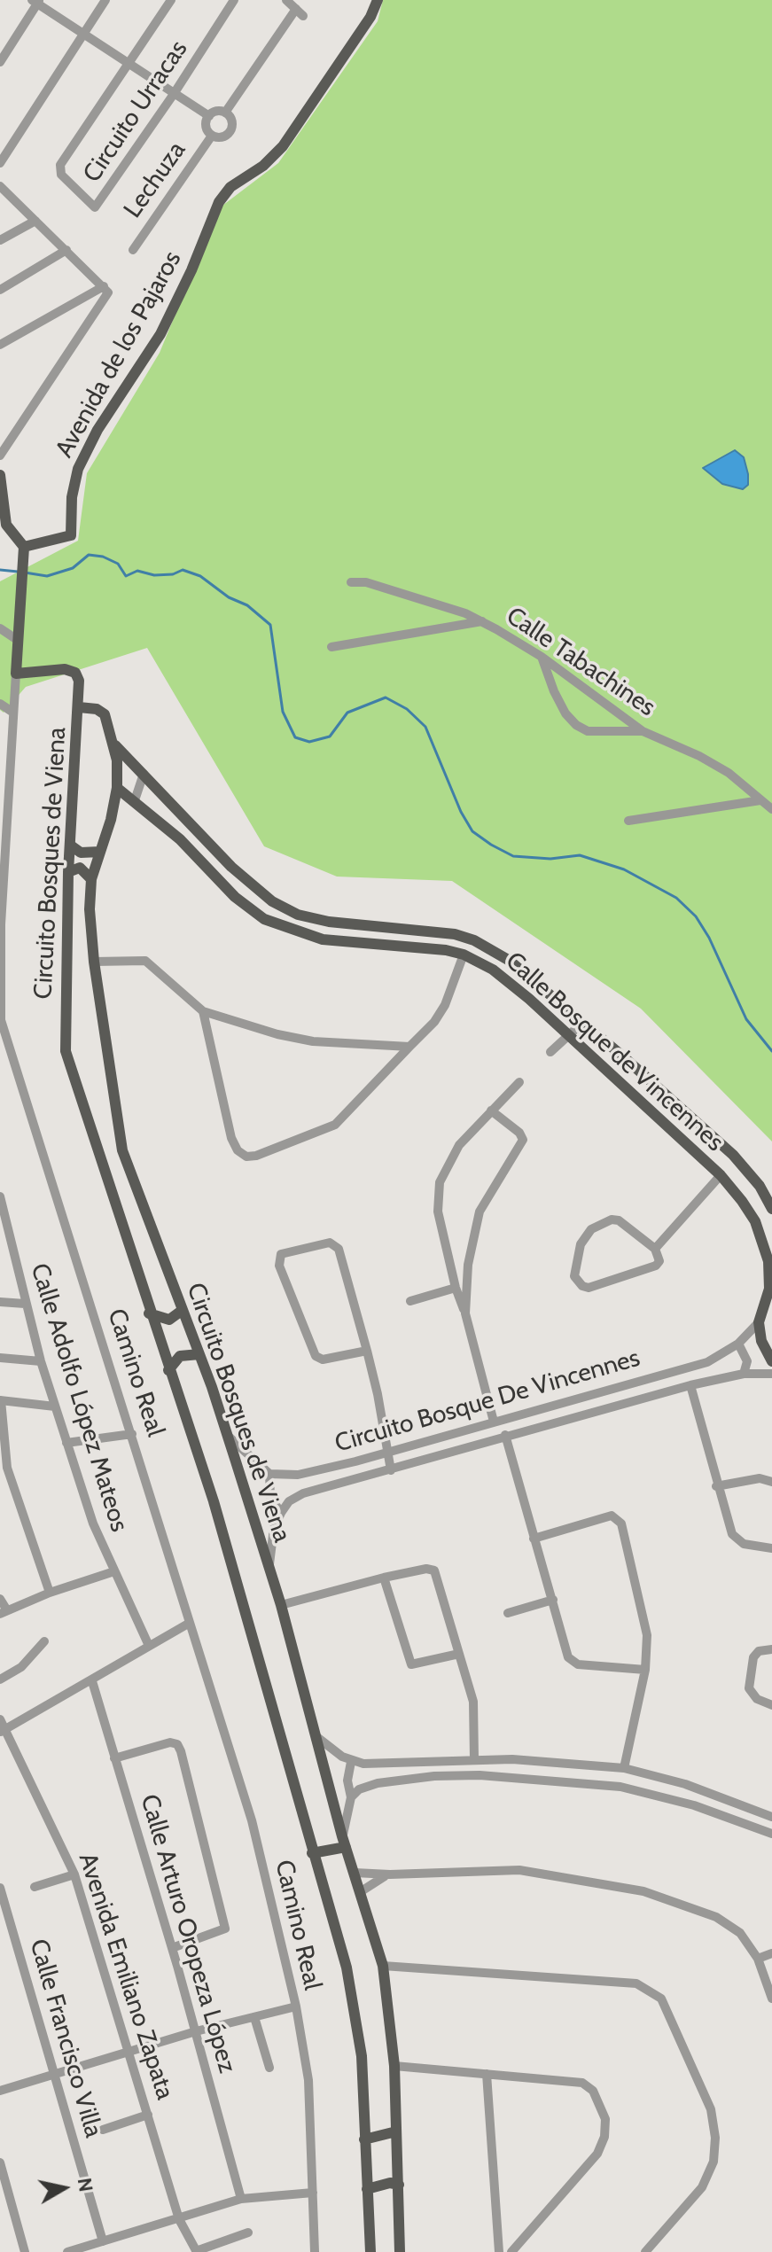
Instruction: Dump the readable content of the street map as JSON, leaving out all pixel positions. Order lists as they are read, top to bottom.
{
  "streets": {
    "main road": [
      "Avenida de los Pajaros",
      "Circuito Bosques de Viena",
      "Calle Bosque de Vincennes",
      "Camino Real"
    ],
    "street": [
      "Circuito Urracas",
      "Lechuza",
      "Calle Tabachines",
      "Calle Adolfo López Mateos",
      "Circuito Bosque De Vincennes",
      "Calle Arturo Oropeza López",
      "Avenida Emiliano Zapata",
      "Calle Francisco Villa"
    ]
  },
  "crossings": [
    ["Avenida de los Pajaros", "Camino Real"],
    ["Circuito Bosques de Viena", "Calle Bosque de Vincennes"],
    ["Calle Bosque de Vincennes", "Circuito Bosque De Vincennes"]
  ],
  "north": "right"
}
